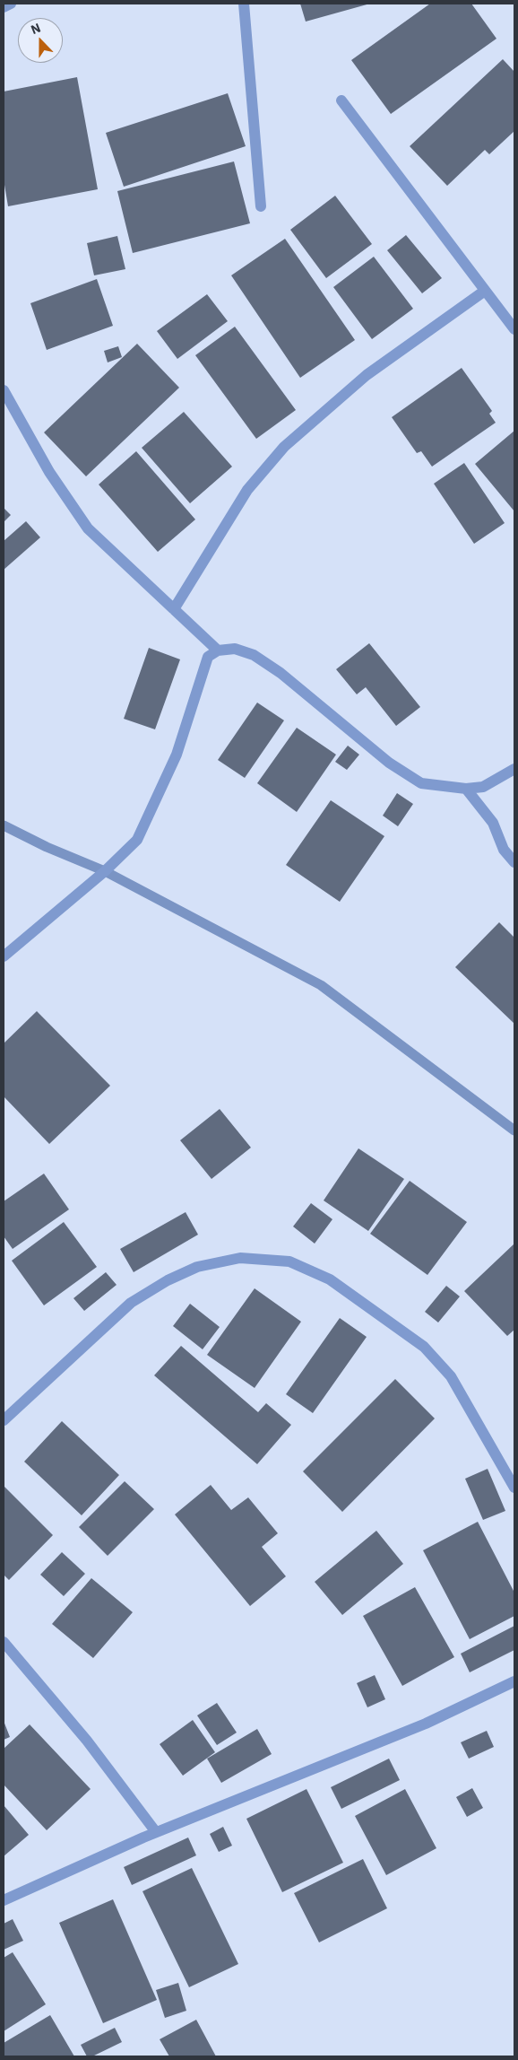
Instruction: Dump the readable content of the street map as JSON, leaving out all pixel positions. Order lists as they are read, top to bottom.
{
  "north": "top"
}
